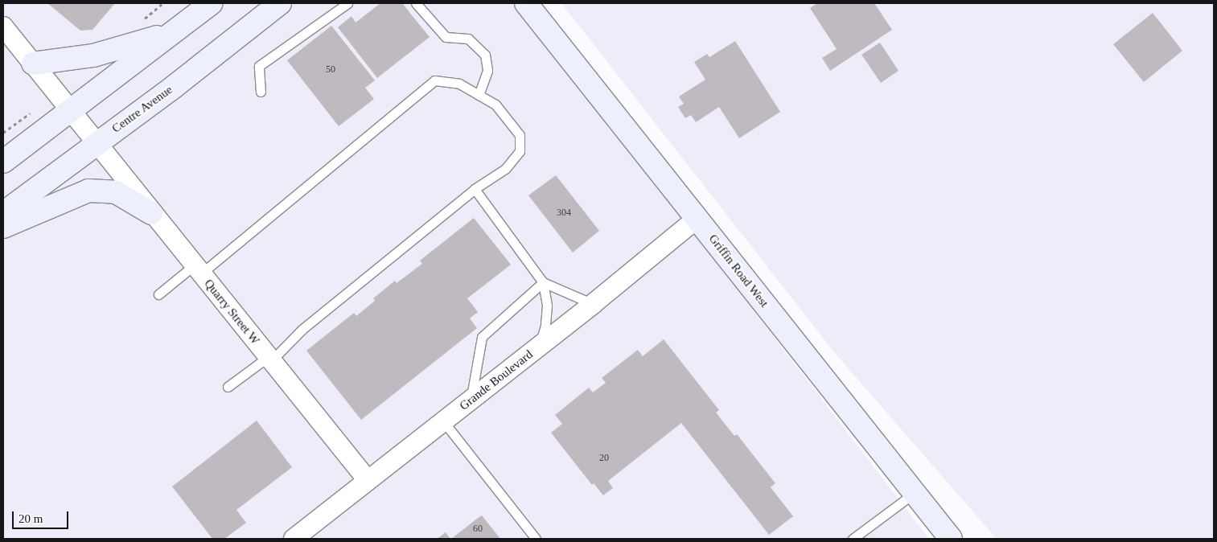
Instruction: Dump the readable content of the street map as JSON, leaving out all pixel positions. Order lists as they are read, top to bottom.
{
  "streets": {
    "main road": ["Centre Avenue", "Griffin Road West"],
    "street": ["Quarry Street W", "Grande Boulevard"]
  },
  "crossings": [
    ["Centre Avenue", "Quarry Street W"],
    ["Griffin Road West", "Grande Boulevard"],
    ["Quarry Street W", "Grande Boulevard"]
  ],
  "house_numbers": [
    "50",
    "304",
    "20",
    "60"
  ],
  "scale_bar": "20 m"
}
